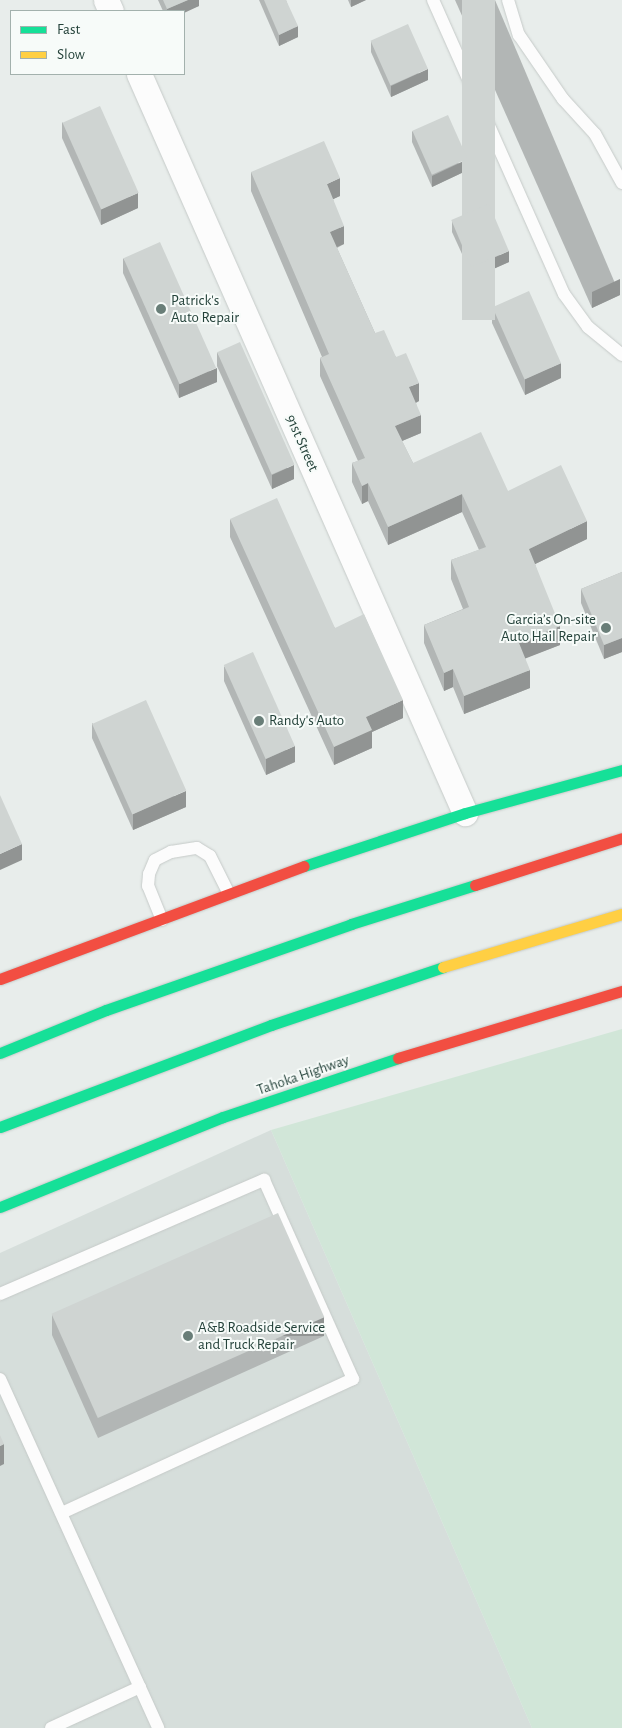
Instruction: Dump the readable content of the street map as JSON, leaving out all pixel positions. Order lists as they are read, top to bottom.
{
  "streets": {
    "main road": ["Tahoka Highway"],
    "street": ["91st Street"]
  },
  "places": [
    "Patrick's Auto Repair",
    "Garcia’s On-site Auto Hail Repair",
    "Randy's Auto",
    "A&B Roadside Service and Truck Repair"
  ],
  "legend": ["Fast", "Slow"]
}
